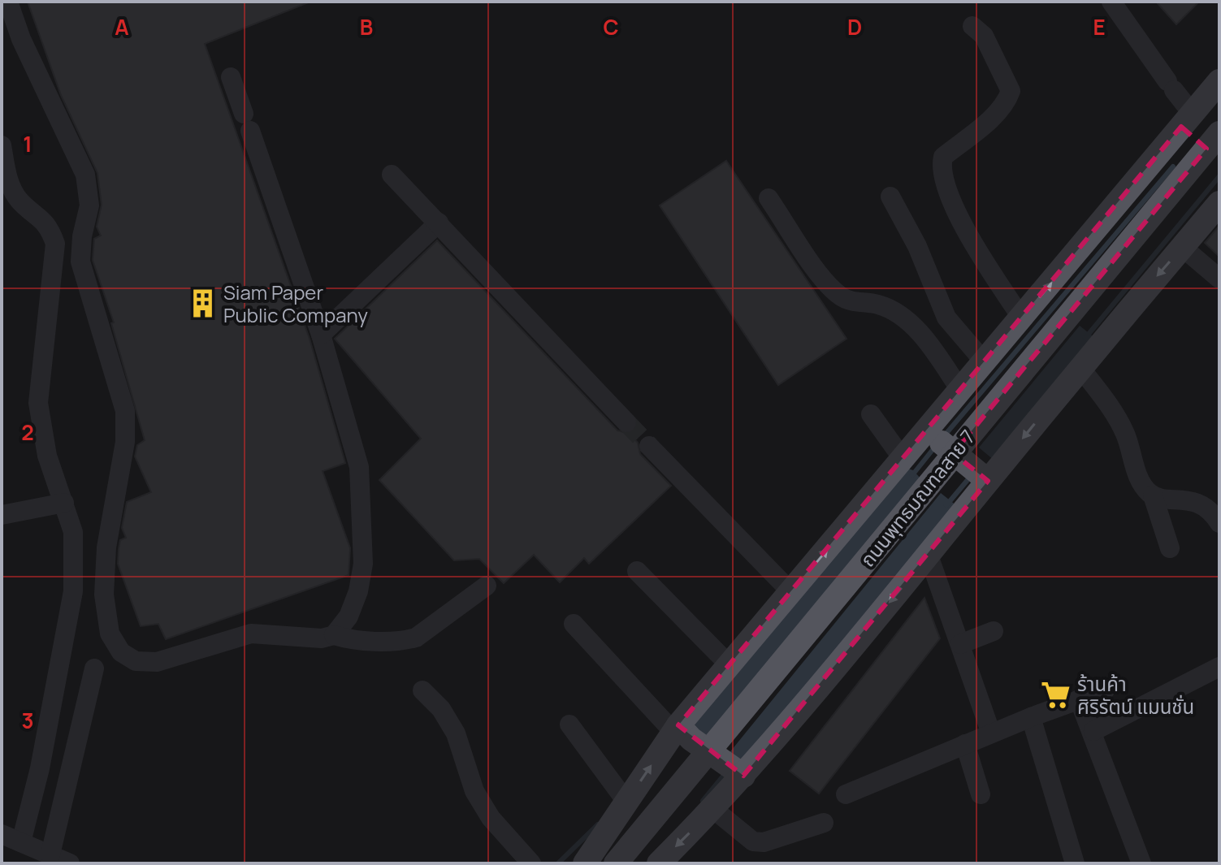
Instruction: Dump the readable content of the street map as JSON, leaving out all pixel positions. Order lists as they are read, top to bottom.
{
  "streets": {
    "main road": ["ถนนพุทธมณฑลสาย 7"]
  },
  "places": {
    "building": ["Siam Paper Public Company"],
    "supermarket": ["ร้านค้า ศิริรัตน์ แมนชั่น"]
  },
  "grid": {
    "columns": [
      "A",
      "B",
      "C",
      "D",
      "E"
    ],
    "rows": ["1", "2", "3"]
  }
}
